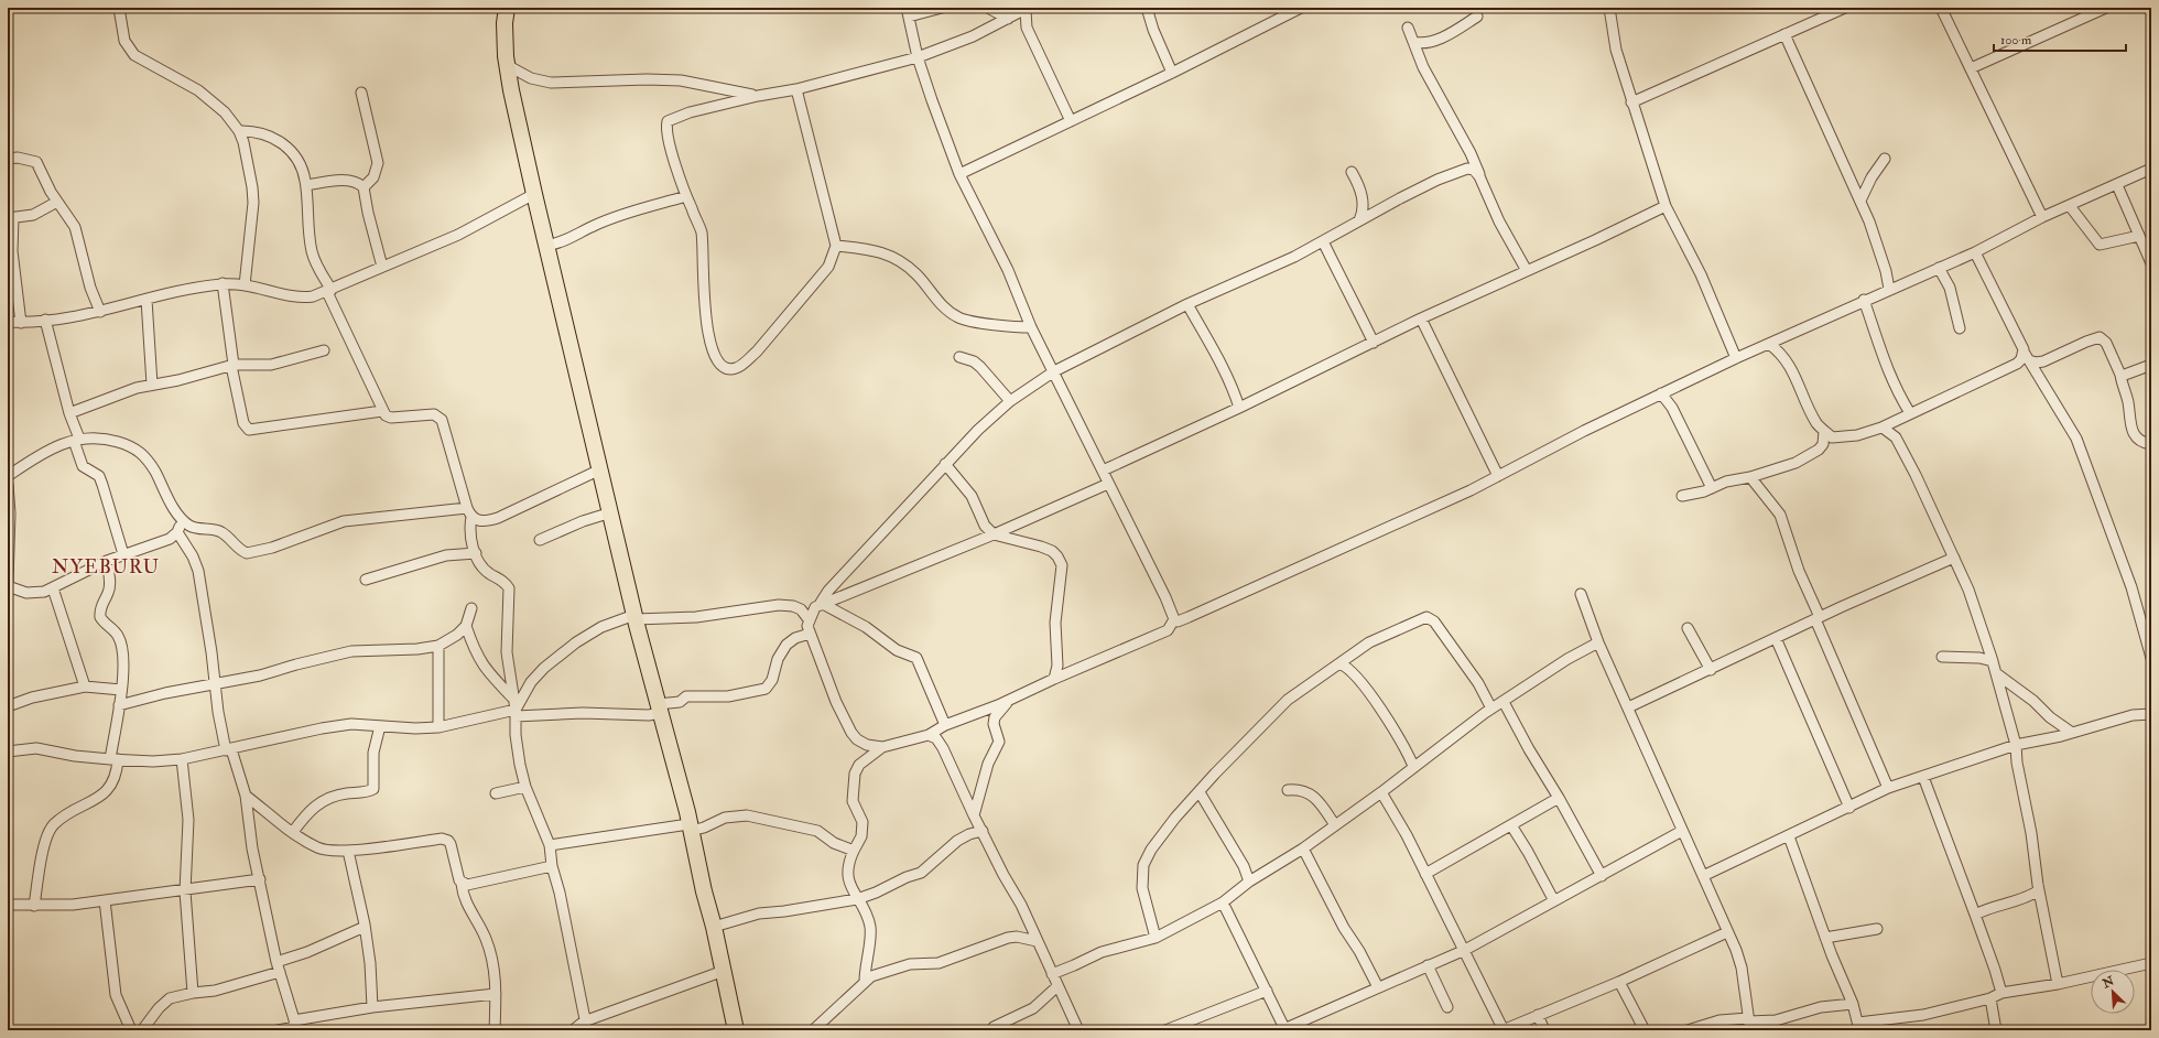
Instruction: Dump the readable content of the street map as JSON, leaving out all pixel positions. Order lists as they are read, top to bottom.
{
  "districts": ["NYEBURU"],
  "scale_bar": "100 m",
  "north": "top left"
}
